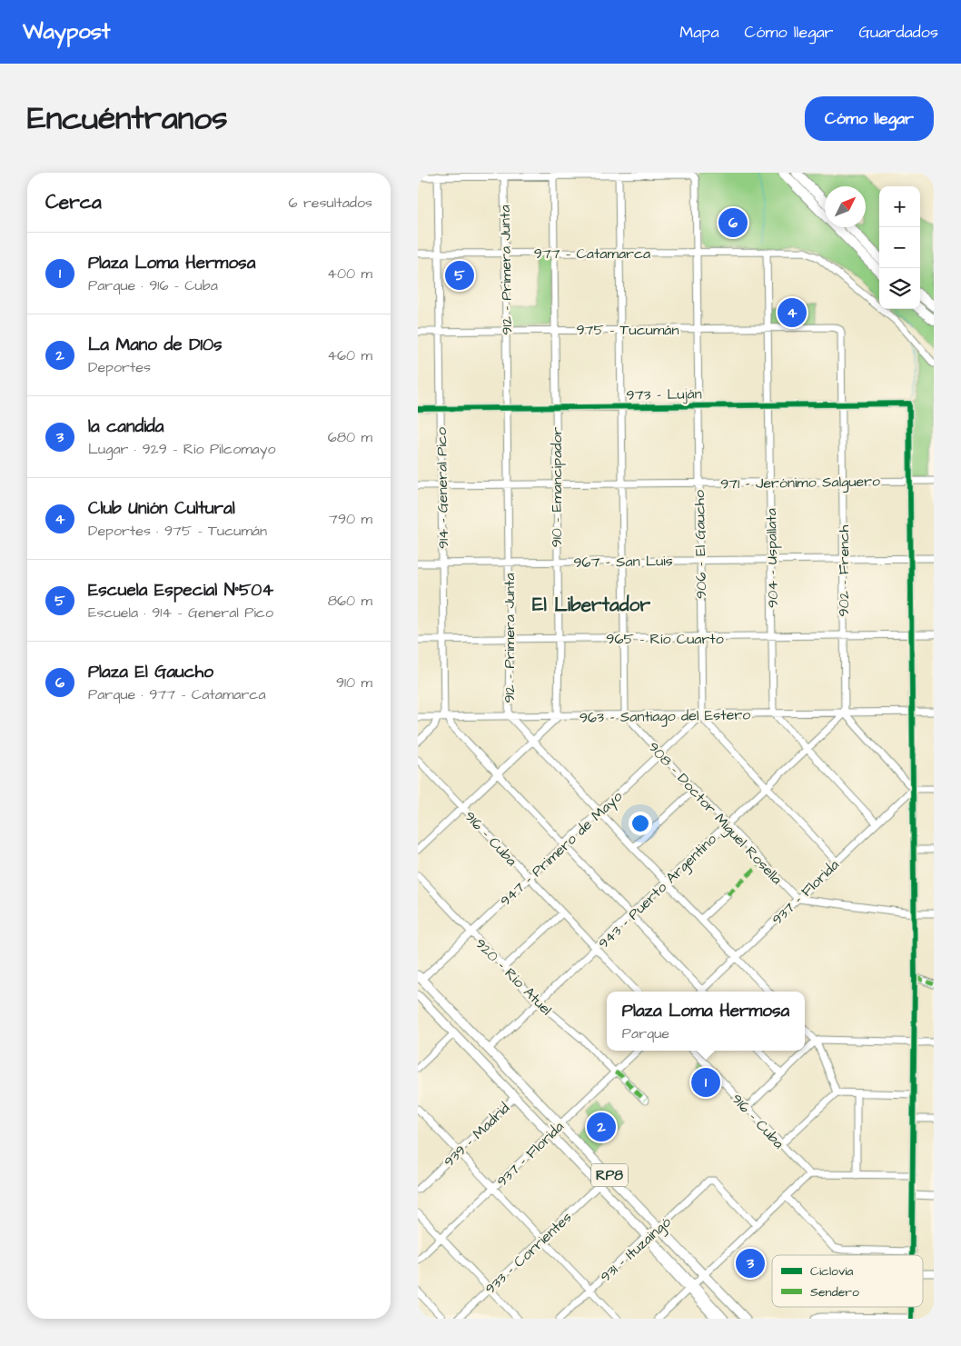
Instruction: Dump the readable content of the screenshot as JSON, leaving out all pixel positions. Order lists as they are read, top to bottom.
{
  "streets": {
    "main road": ["RP8"],
    "street": [
      "977 - Catamarca",
      "912 - Primera Junta",
      "975 - Tucumán",
      "973 - Luján",
      "971 - Jerónimo Salguero",
      "910 - Emancipador",
      "914 - General Pico",
      "906 - El Gaucho",
      "904 - Uspallata",
      "967 - San Luis",
      "902 - French",
      "965 - Río Cuarto",
      "963 - Santiago del Estero",
      "908 - Doctor Miguel Rosella",
      "916 - Cuba",
      "947 - Primero de Mayo",
      "943 - Puerto Argentino",
      "937 - Florida",
      "920 - Río Atuel",
      "939 - Madrid",
      "931 - Ituzaingó",
      "933 - Corrientes"
    ]
  },
  "crossings": [
    ["977 - Catamarca", "912 - Primera Junta"],
    ["977 - Catamarca", "910 - Emancipador"],
    ["977 - Catamarca", "914 - General Pico"],
    ["977 - Catamarca", "906 - El Gaucho"],
    ["977 - Catamarca", "904 - Uspallata"],
    ["912 - Primera Junta", "975 - Tucumán"],
    ["912 - Primera Junta", "973 - Luján"],
    ["912 - Primera Junta", "971 - Jerónimo Salguero"],
    ["912 - Primera Junta", "967 - San Luis"],
    ["912 - Primera Junta", "965 - Río Cuarto"],
    ["912 - Primera Junta", "963 - Santiago del Estero"],
    ["912 - Primera Junta", "947 - Primero de Mayo"],
    ["912 - Primera Junta", "943 - Puerto Argentino"],
    ["912 - Primera Junta", "937 - Florida"],
    ["975 - Tucumán", "910 - Emancipador"],
    ["975 - Tucumán", "914 - General Pico"],
    ["975 - Tucumán", "906 - El Gaucho"],
    ["975 - Tucumán", "904 - Uspallata"],
    ["975 - Tucumán", "902 - French"],
    ["973 - Luján", "971 - Jerónimo Salguero"],
    ["973 - Luján", "910 - Emancipador"],
    ["973 - Luján", "914 - General Pico"],
    ["973 - Luján", "906 - El Gaucho"],
    ["973 - Luján", "904 - Uspallata"],
    ["973 - Luján", "902 - French"],
    ["971 - Jerónimo Salguero", "910 - Emancipador"],
    ["971 - Jerónimo Salguero", "914 - General Pico"],
    ["971 - Jerónimo Salguero", "906 - El Gaucho"],
    ["971 - Jerónimo Salguero", "904 - Uspallata"],
    ["971 - Jerónimo Salguero", "902 - French"],
    ["910 - Emancipador", "967 - San Luis"],
    ["910 - Emancipador", "965 - Río Cuarto"],
    ["910 - Emancipador", "963 - Santiago del Estero"],
    ["914 - General Pico", "967 - San Luis"],
    ["914 - General Pico", "965 - Río Cuarto"],
    ["914 - General Pico", "963 - Santiago del Estero"],
    ["906 - El Gaucho", "967 - San Luis"],
    ["906 - El Gaucho", "965 - Río Cuarto"],
    ["906 - El Gaucho", "963 - Santiago del Estero"],
    ["906 - El Gaucho", "947 - Primero de Mayo"],
    ["904 - Uspallata", "967 - San Luis"],
    ["904 - Uspallata", "965 - Río Cuarto"],
    ["904 - Uspallata", "963 - Santiago del Estero"],
    ["967 - San Luis", "902 - French"],
    ["902 - French", "965 - Río Cuarto"],
    ["902 - French", "963 - Santiago del Estero"],
    ["902 - French", "943 - Puerto Argentino"],
    ["963 - Santiago del Estero", "908 - Doctor Miguel Rosella"],
    ["963 - Santiago del Estero", "947 - Primero de Mayo"],
    ["963 - Santiago del Estero", "943 - Puerto Argentino"],
    ["908 - Doctor Miguel Rosella", "947 - Primero de Mayo"],
    ["908 - Doctor Miguel Rosella", "943 - Puerto Argentino"],
    ["908 - Doctor Miguel Rosella", "937 - Florida"],
    ["916 - Cuba", "947 - Primero de Mayo"],
    ["916 - Cuba", "943 - Puerto Argentino"],
    ["947 - Primero de Mayo", "920 - Río Atuel"],
    ["947 - Primero de Mayo", "RP8"],
    ["943 - Puerto Argentino", "920 - Río Atuel"],
    ["943 - Puerto Argentino", "RP8"],
    ["937 - Florida", "920 - Río Atuel"],
    ["937 - Florida", "RP8"],
    ["939 - Madrid", "RP8"],
    ["RP8", "931 - Ituzaingó"],
    ["RP8", "933 - Corrientes"]
  ],
  "districts": ["El Libertador"],
  "legend": ["Ciclovía", "Sendero"],
  "north": "top right",
  "page": {
    "header": "Waypost",
    "nav": ["Mapa", "Cómo llegar", "Guardados"],
    "title": "Encuéntranos",
    "buttons": "Cómo llegar",
    "heading": ["Cerca", "6 resultados"],
    "map_buttons": ["+", "−"],
    "pins": [
      "6",
      "5",
      "4",
      "1",
      "2",
      "3"
    ],
    "list": [
      {
        "mark": "1",
        "name": "Plaza Loma Hermosa",
        "note": "Parque · 916 - Cuba",
        "value": "400 m"
      },
      {
        "mark": "2",
        "name": "La Mano de D10s",
        "note": "Deportes",
        "value": "460 m"
      },
      {
        "mark": "3",
        "name": "la candida",
        "note": "Lugar · 929 - Río Pilcomayo",
        "value": "680 m"
      },
      {
        "mark": "4",
        "name": "Club Unión Cultural",
        "note": "Deportes · 975 - Tucumán",
        "value": "790 m"
      },
      {
        "mark": "5",
        "name": "Escuela Especial N°504",
        "note": "Escuela · 914 - General Pico",
        "value": "860 m"
      },
      {
        "mark": "6",
        "name": "Plaza El Gaucho",
        "note": "Parque · 977 - Catamarca",
        "value": "910 m"
      }
    ],
    "popup": ["Plaza Loma Hermosa", "Parque"]
  }
}
